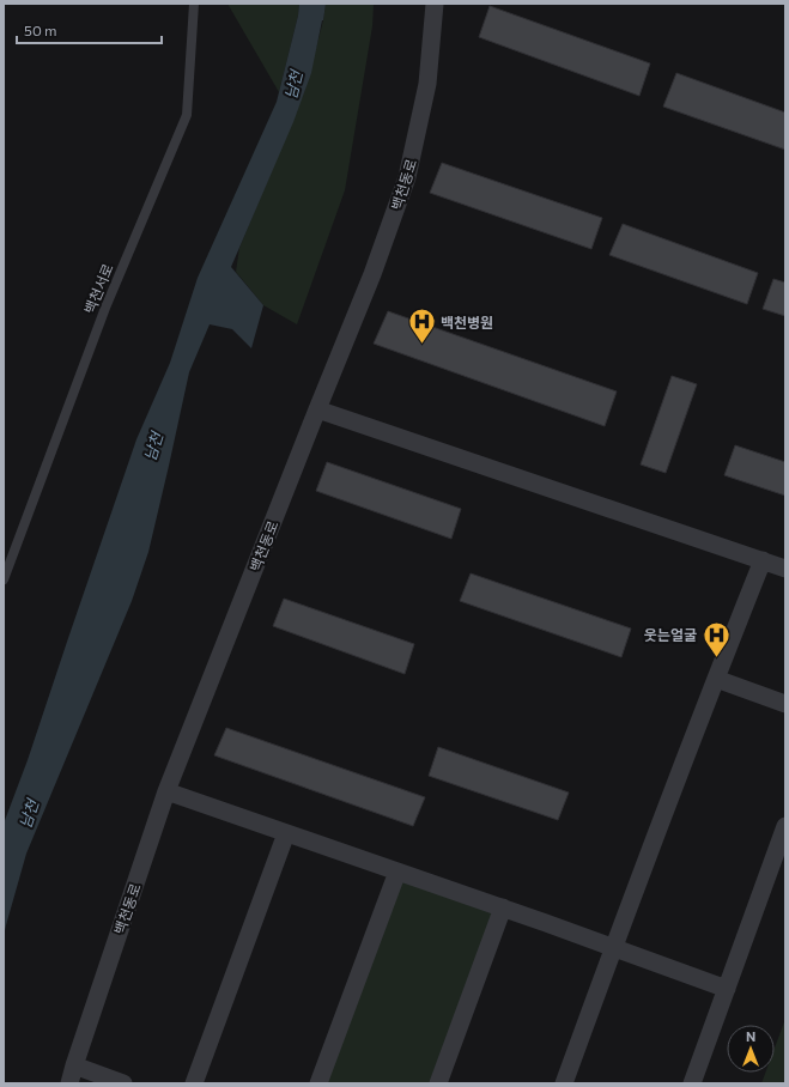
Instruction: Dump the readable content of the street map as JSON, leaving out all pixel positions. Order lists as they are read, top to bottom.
{
  "streets": {
    "street": ["백천동로"],
    "lane": ["백천서로"]
  },
  "water": ["남천"],
  "places": {
    "hospital": ["백천병원", "웃는얼굴"]
  },
  "scale_bar": "50 m",
  "north": "top"
}
